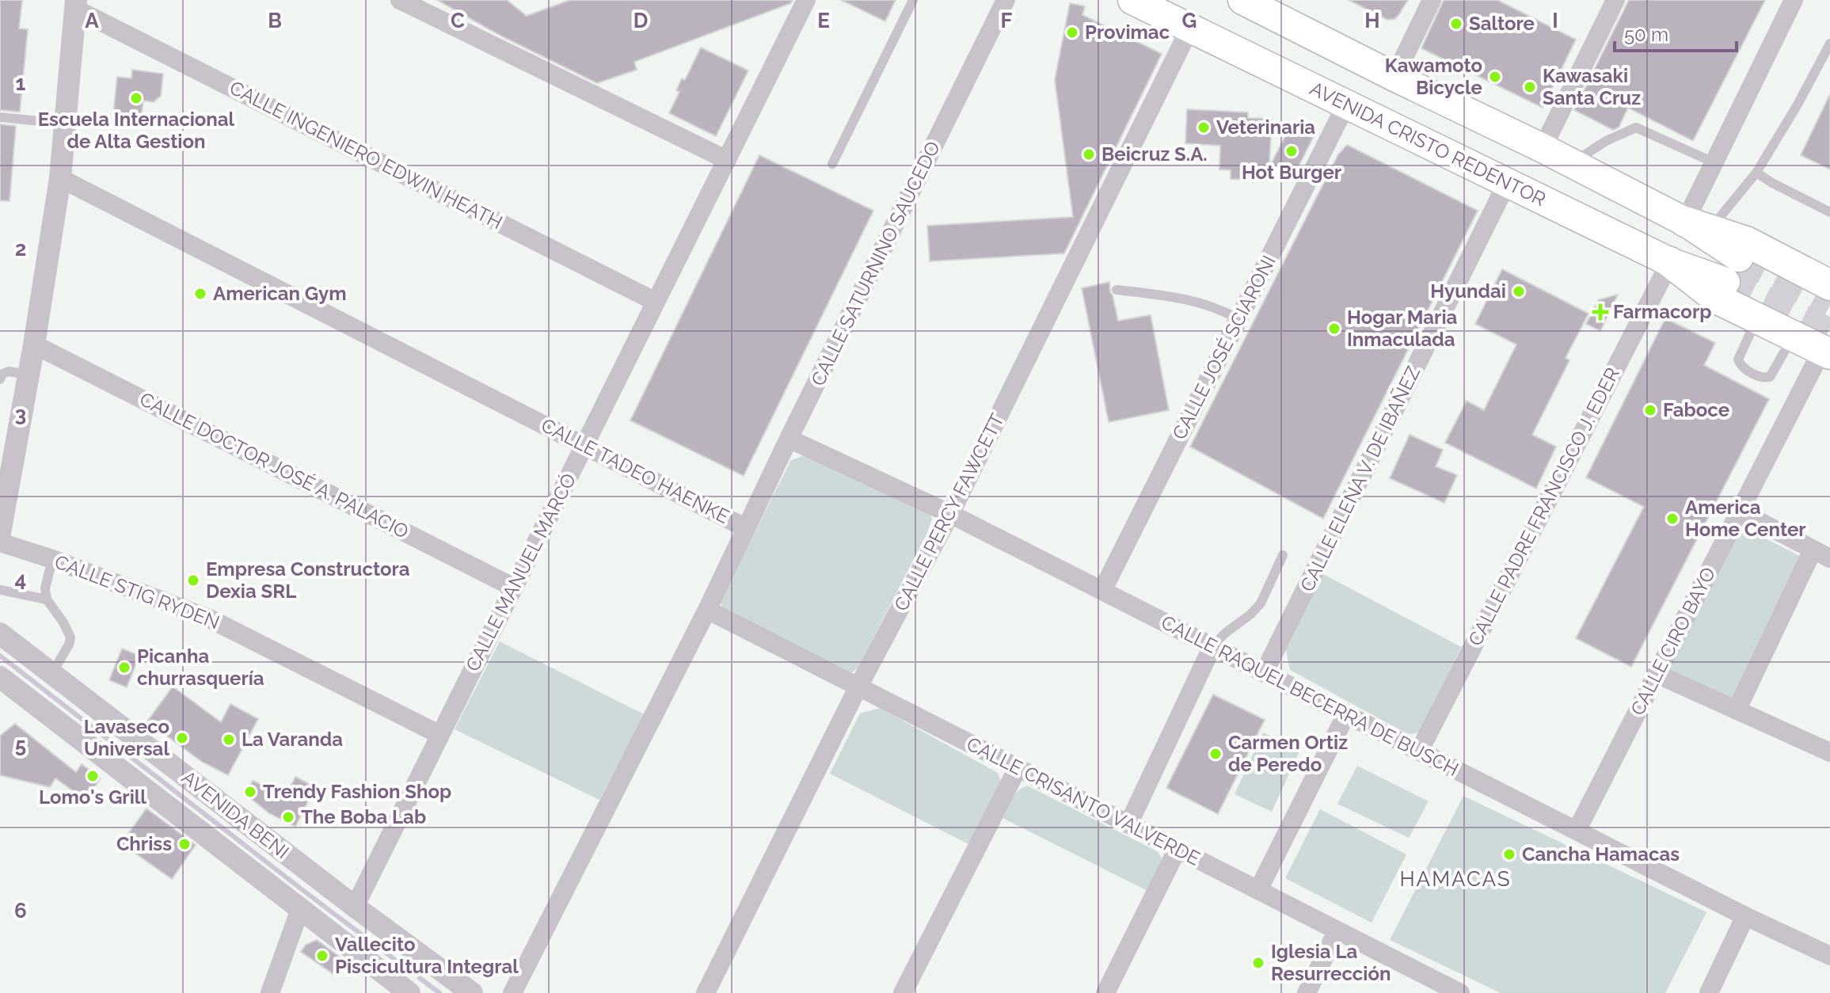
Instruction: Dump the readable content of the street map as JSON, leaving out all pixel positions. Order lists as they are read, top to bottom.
{
  "streets": {
    "main road": ["AVENIDA CRISTO REDENTOR"],
    "street": [
      "CALLE INGENIERO EDWIN HEATH",
      "CALLE SATURNINO SAUCEDO",
      "CALLE JOSÉ SCIARONI",
      "CALLE DOCTOR JOSÉ A. PALACIO",
      "CALLE TADEO HAENKE",
      "CALLE ELENA V. DE IBAÑEZ",
      "CALLE PADRE FRANCISCO J. EDER",
      "CALLE PERCY FAWCETT",
      "CALLE MANUEL MARCÓ",
      "CALLE STIG RYDEN",
      "CALLE CIRO BAYO",
      "CALLE RAQUEL BECERRA DE BUSCH",
      "CALLE CRISANTO VALVERDE",
      "AVENIDA BENI"
    ]
  },
  "crossings": [
    ["AVENIDA CRISTO REDENTOR", "CALLE JOSÉ SCIARONI"],
    ["AVENIDA CRISTO REDENTOR", "CALLE ELENA V. DE IBAÑEZ"],
    ["AVENIDA CRISTO REDENTOR", "CALLE PADRE FRANCISCO J. EDER"],
    ["AVENIDA CRISTO REDENTOR", "CALLE PERCY FAWCETT"],
    ["CALLE INGENIERO EDWIN HEATH", "CALLE MANUEL MARCÓ"],
    ["CALLE SATURNINO SAUCEDO", "CALLE TADEO HAENKE"],
    ["CALLE SATURNINO SAUCEDO", "CALLE RAQUEL BECERRA DE BUSCH"],
    ["CALLE JOSÉ SCIARONI", "CALLE RAQUEL BECERRA DE BUSCH"],
    ["CALLE DOCTOR JOSÉ A. PALACIO", "CALLE MANUEL MARCÓ"],
    ["CALLE TADEO HAENKE", "CALLE MANUEL MARCÓ"],
    ["CALLE TADEO HAENKE", "CALLE CRISANTO VALVERDE"],
    ["CALLE ELENA V. DE IBAÑEZ", "CALLE RAQUEL BECERRA DE BUSCH"],
    ["CALLE PADRE FRANCISCO J. EDER", "CALLE RAQUEL BECERRA DE BUSCH"],
    ["CALLE PERCY FAWCETT", "CALLE RAQUEL BECERRA DE BUSCH"],
    ["CALLE PERCY FAWCETT", "CALLE CRISANTO VALVERDE"],
    ["CALLE MANUEL MARCÓ", "CALLE STIG RYDEN"],
    ["CALLE MANUEL MARCÓ", "AVENIDA BENI"],
    ["CALLE CIRO BAYO", "CALLE RAQUEL BECERRA DE BUSCH"]
  ],
  "districts": ["HAMACAS"],
  "places": {
    "other": [
      "Saltore",
      "Provimac",
      "Kawamoto Bicycle",
      "Kawasaki Santa Cruz",
      "Escuela Internacional de Alta Gestion",
      "Veterinaria",
      "Hot Burger",
      "Beicruz S.A.",
      "Hyundai",
      "American Gym",
      "Hogar Maria Inmaculada",
      "Faboce",
      "America Home Center",
      "Empresa Constructora Dexia SRL",
      "Picanha churrasquería",
      "Lavaseco Universal",
      "La Varanda",
      "Carmen Ortiz de Peredo",
      "Lomo's Grill",
      "Trendy Fashion Shop",
      "The Boba Lab",
      "Chriss",
      "Cancha Hamacas",
      "Vallecito Piscicultura Integral",
      "Iglesia La Resurrección"
    ],
    "health": ["Farmacorp"]
  },
  "scale_bar": "50 m",
  "grid": {
    "columns": [
      "A",
      "B",
      "C",
      "D",
      "E",
      "F",
      "G",
      "H",
      "I"
    ],
    "rows": [
      "1",
      "2",
      "3",
      "4",
      "5",
      "6"
    ]
  }
}
